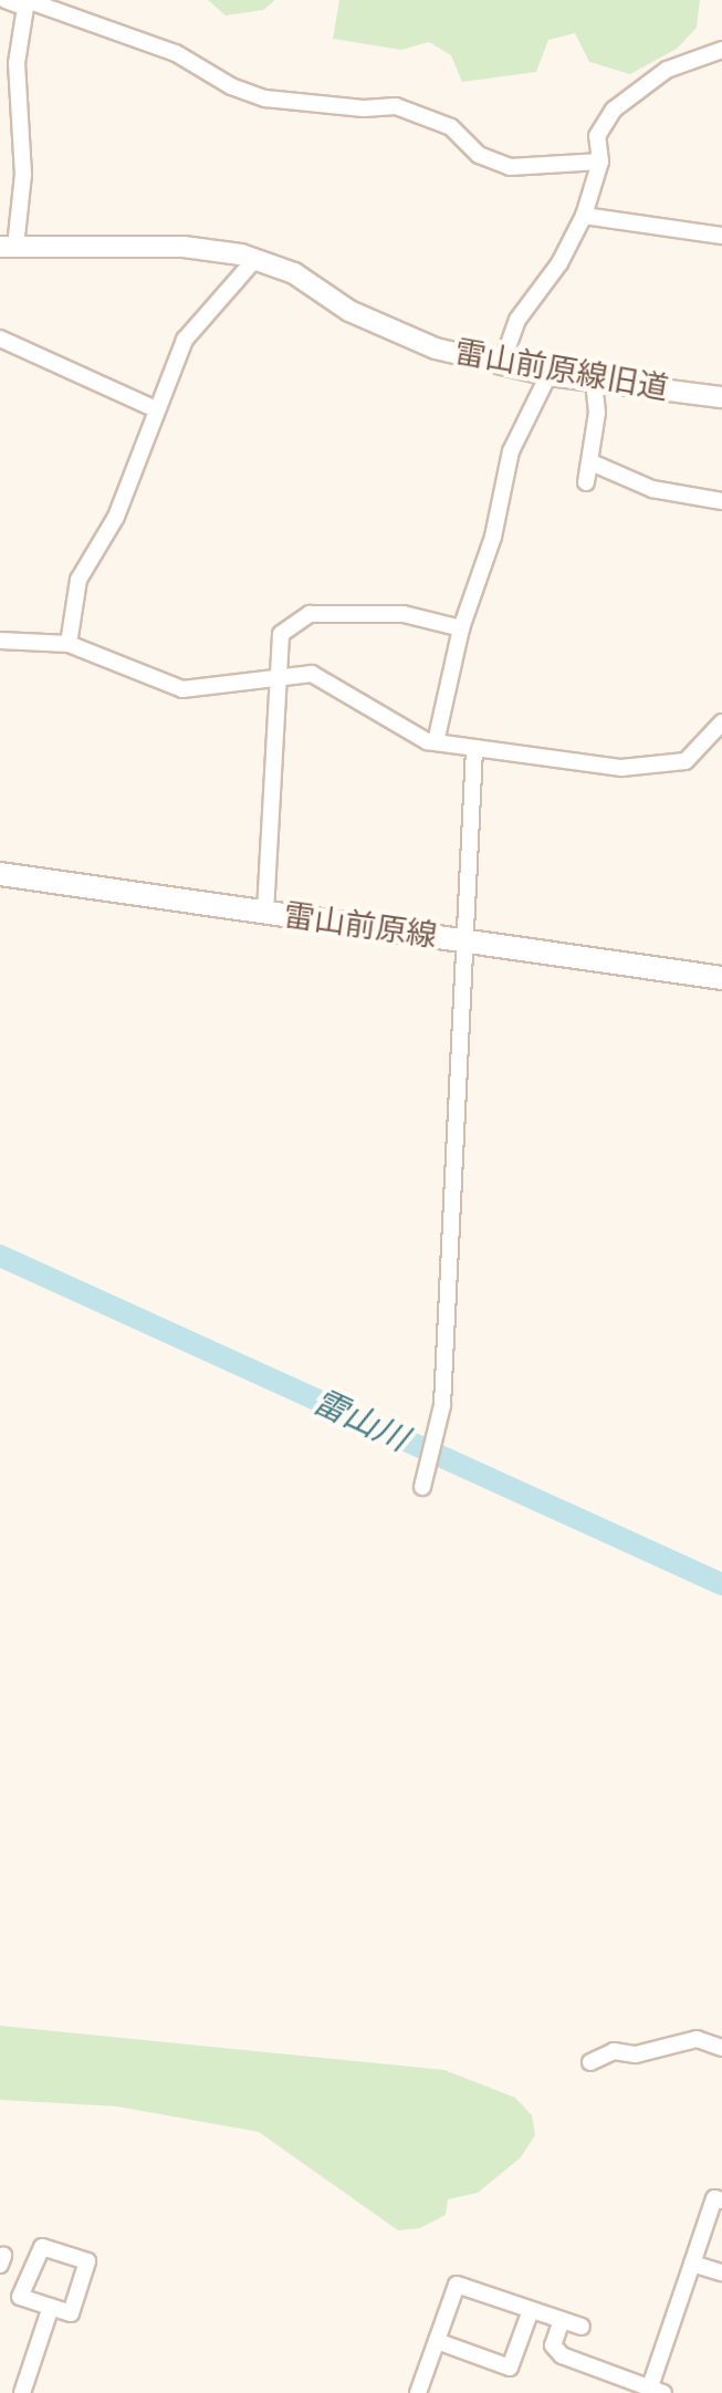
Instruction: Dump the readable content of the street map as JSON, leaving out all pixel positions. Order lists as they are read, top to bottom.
{
  "streets": {
    "main road": ["雷山前原線"],
    "street": ["雷山前原線旧道"]
  },
  "water": ["雷山川"]
}
